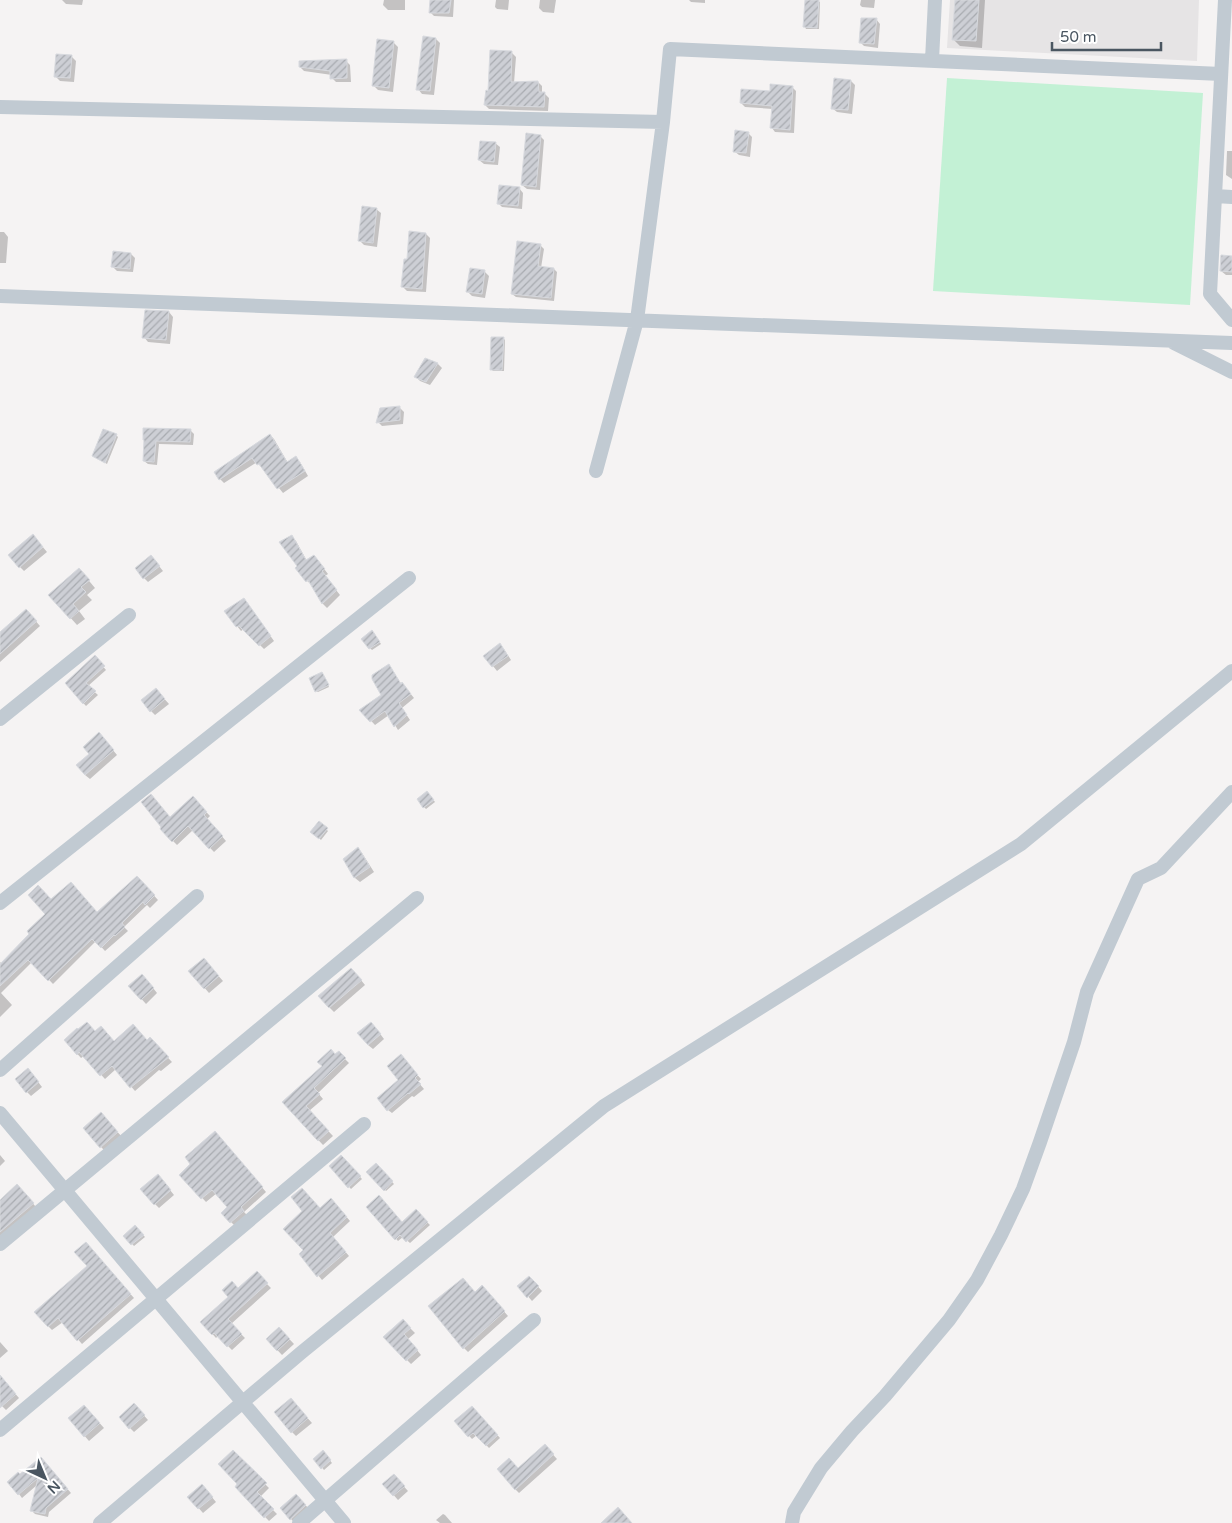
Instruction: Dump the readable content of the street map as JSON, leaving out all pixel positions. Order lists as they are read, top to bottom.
{
  "scale_bar": "50 m",
  "north": "bottom right"
}
